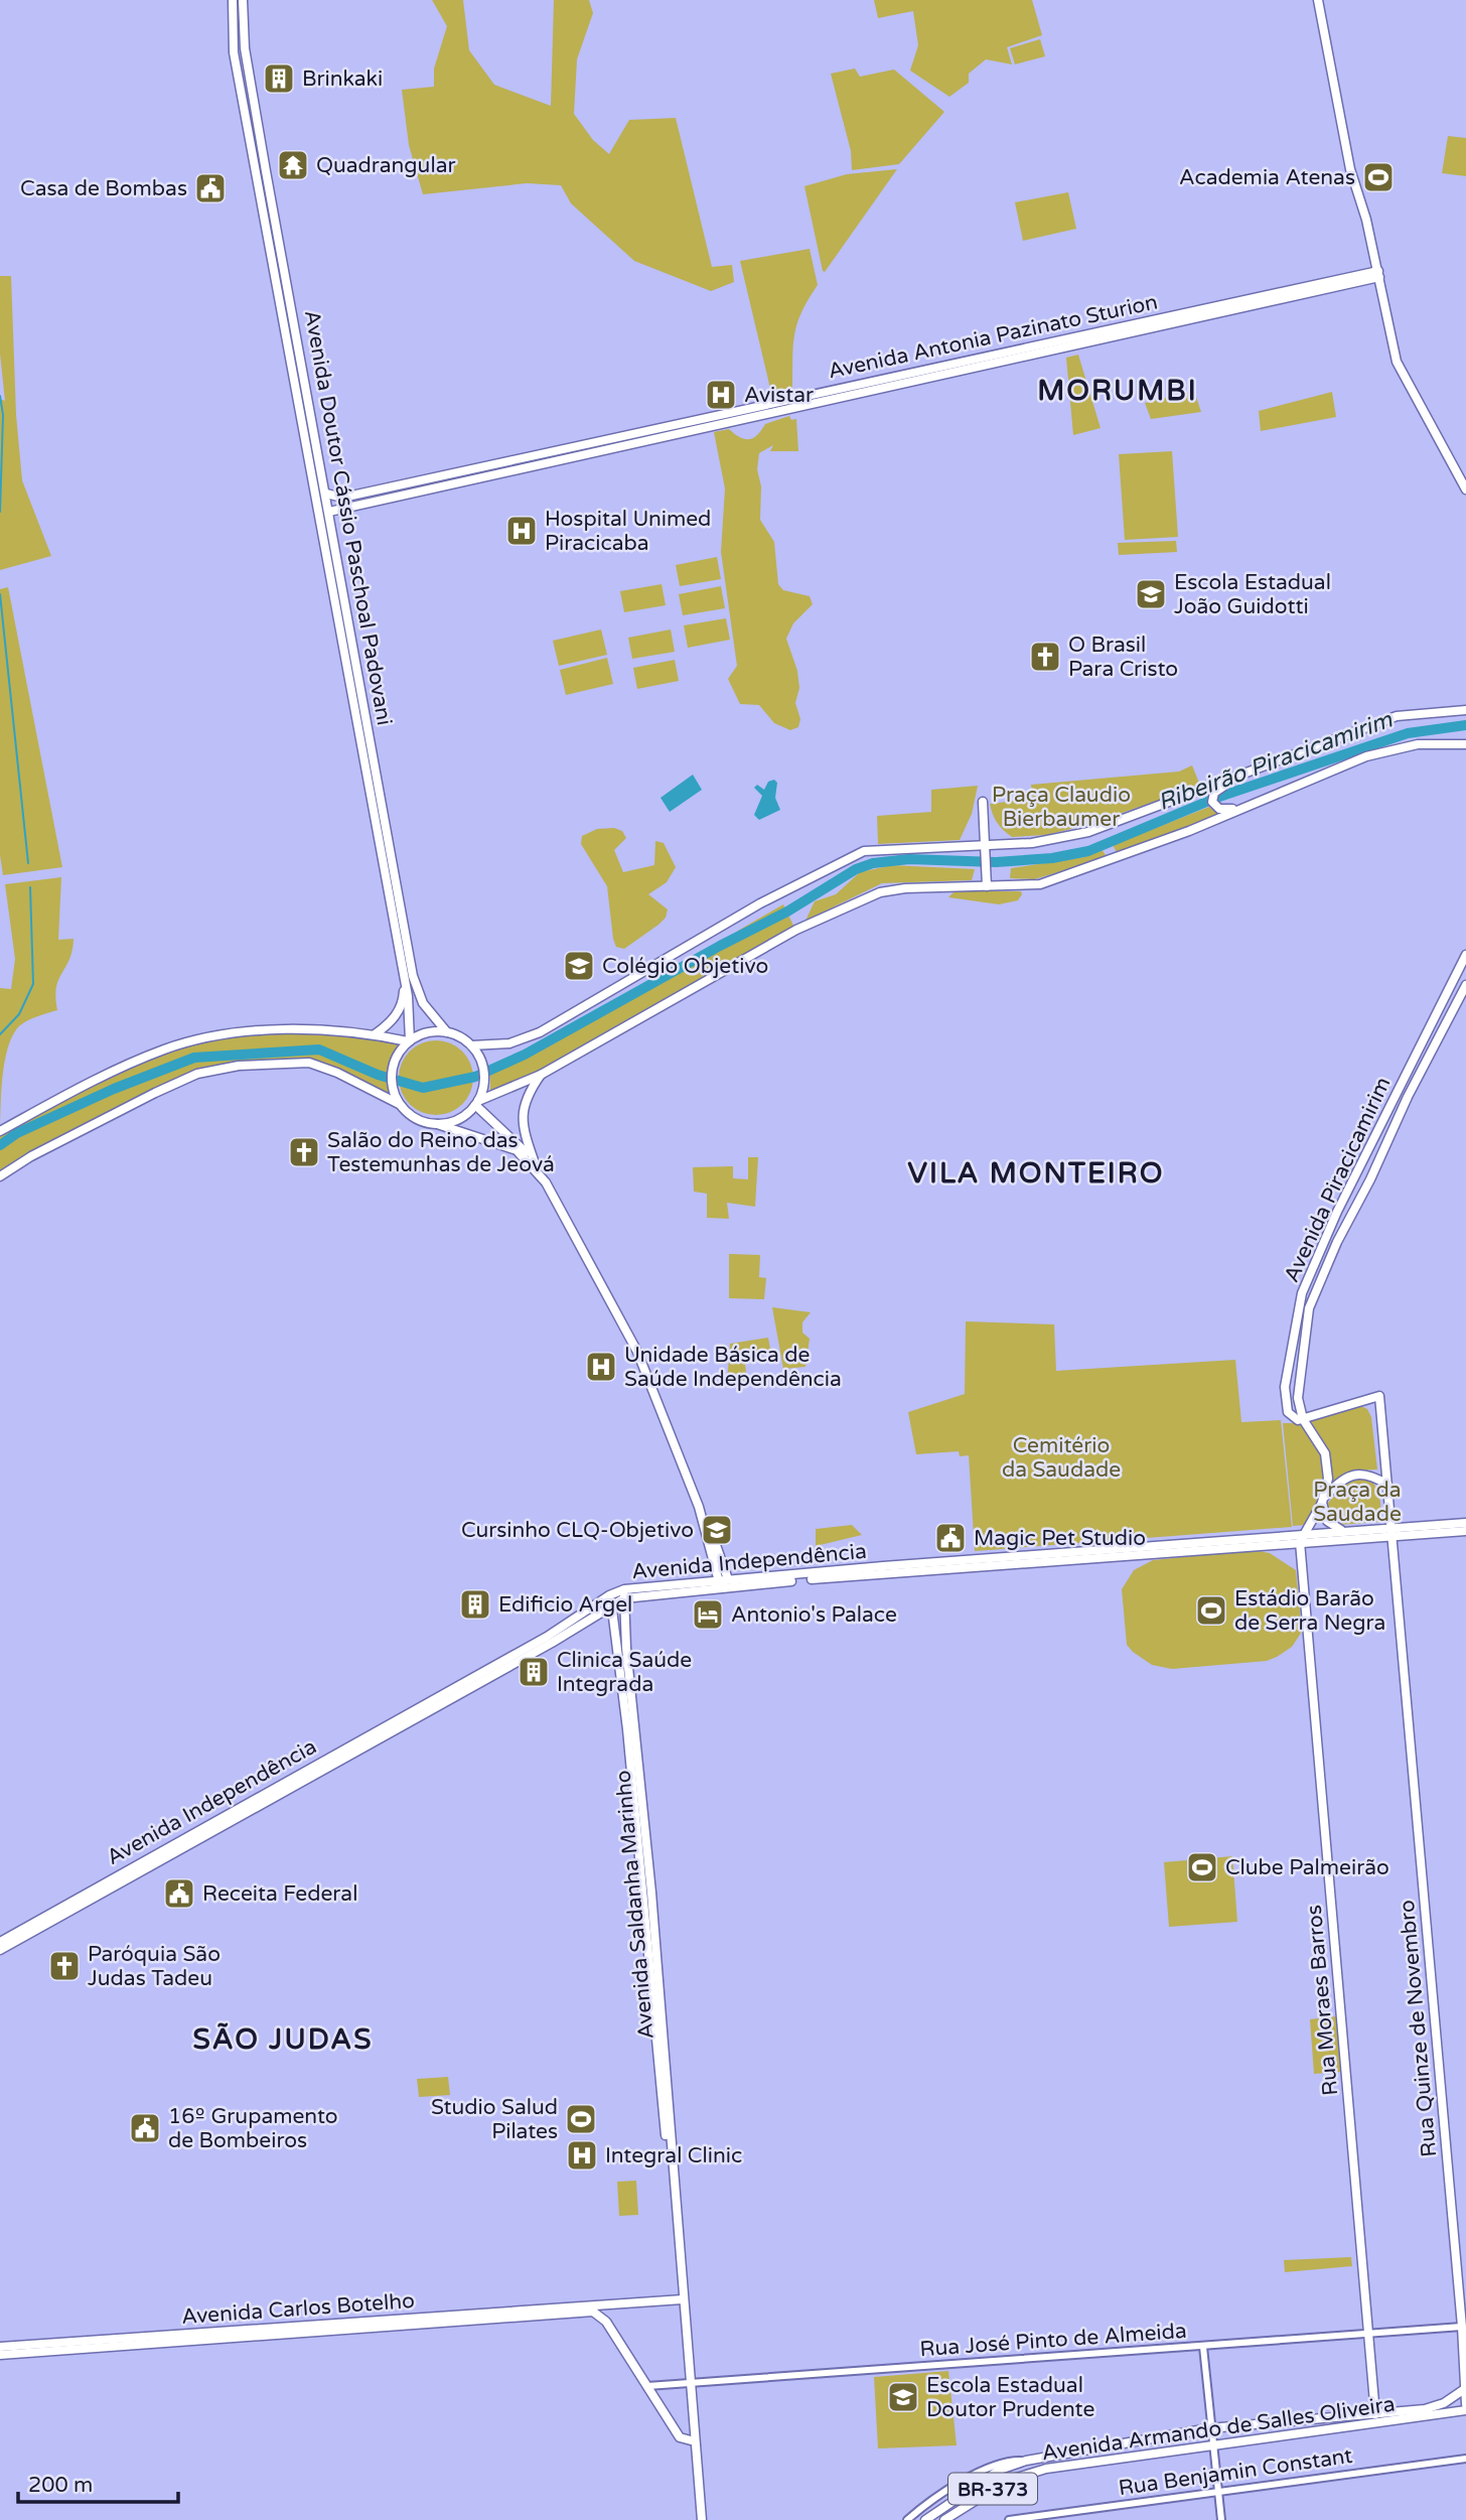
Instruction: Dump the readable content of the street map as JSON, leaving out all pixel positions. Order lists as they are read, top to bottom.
{
  "streets": {
    "main road": [
      "Avenida Antonia Pazinato Sturion",
      "Avenida Doutor Cássio Paschoal Padovani",
      "Avenida Piracicamirim",
      "Avenida Independência",
      "Avenida Saldanha Marinho",
      "Rua Moraes Barros",
      "Rua Quinze de Novembro",
      "Avenida Carlos Botelho",
      "Avenida Armando de Salles Oliveira",
      "BR-373"
    ],
    "street": ["Rua José Pinto de Almeida", "Rua Benjamin Constant"]
  },
  "crossings": [
    ["Avenida Antonia Pazinato Sturion", "Avenida Doutor Cássio Paschoal Padovani"],
    ["Avenida Piracicamirim", "Avenida Independência"],
    ["Avenida Piracicamirim", "Rua Moraes Barros"],
    ["Avenida Piracicamirim", "Rua Quinze de Novembro"],
    ["Avenida Independência", "Avenida Saldanha Marinho"],
    ["Avenida Independência", "Rua Moraes Barros"],
    ["Avenida Independência", "Rua Quinze de Novembro"],
    ["Avenida Saldanha Marinho", "Avenida Carlos Botelho"],
    ["Avenida Saldanha Marinho", "Rua José Pinto de Almeida"],
    ["Rua Moraes Barros", "Rua José Pinto de Almeida"],
    ["Rua Moraes Barros", "Avenida Armando de Salles Oliveira"],
    ["Rua Quinze de Novembro", "Rua José Pinto de Almeida"],
    ["Rua Quinze de Novembro", "Avenida Armando de Salles Oliveira"]
  ],
  "districts": ["MORUMBI", "VILA MONTEIRO", "SÃO JUDAS"],
  "water": ["Ribeirão Piracicamirim"],
  "parks": ["Praça Claudio Bierbaumer", "Cemitério da Saudade", "Praça da Saudade"],
  "places": {
    "building": ["Brinkaki", "Edificio Argel", "Clinica Saúde Integrada"],
    "temple": ["Quadrangular"],
    "sports": [
      "Academia Atenas",
      "Estádio Barão de Serra Negra",
      "Clube Palmeirão",
      "Studio Salud Pilates"
    ],
    "public building": [
      "Casa de Bombas",
      "Magic Pet Studio",
      "Receita Federal",
      "16º Grupamento de Bombeiros"
    ],
    "hospital": [
      "Avistar",
      "Hospital Unimed Piracicaba",
      "Unidade Básica de Saúde Independência",
      "Integral Clinic"
    ],
    "school or university": [
      "Escola Estadual João Guidotti",
      "Colégio Objetivo",
      "Cursinho CLQ-Objetivo",
      "Escola Estadual Doutor Prudente"
    ],
    "church": ["O Brasil Para Cristo", "Salão do Reino das Testemunhas de Jeová", "Paróquia São Judas Tadeu"],
    "hotel": ["Antonio's Palace"]
  },
  "scale_bar": "200 m"
}
